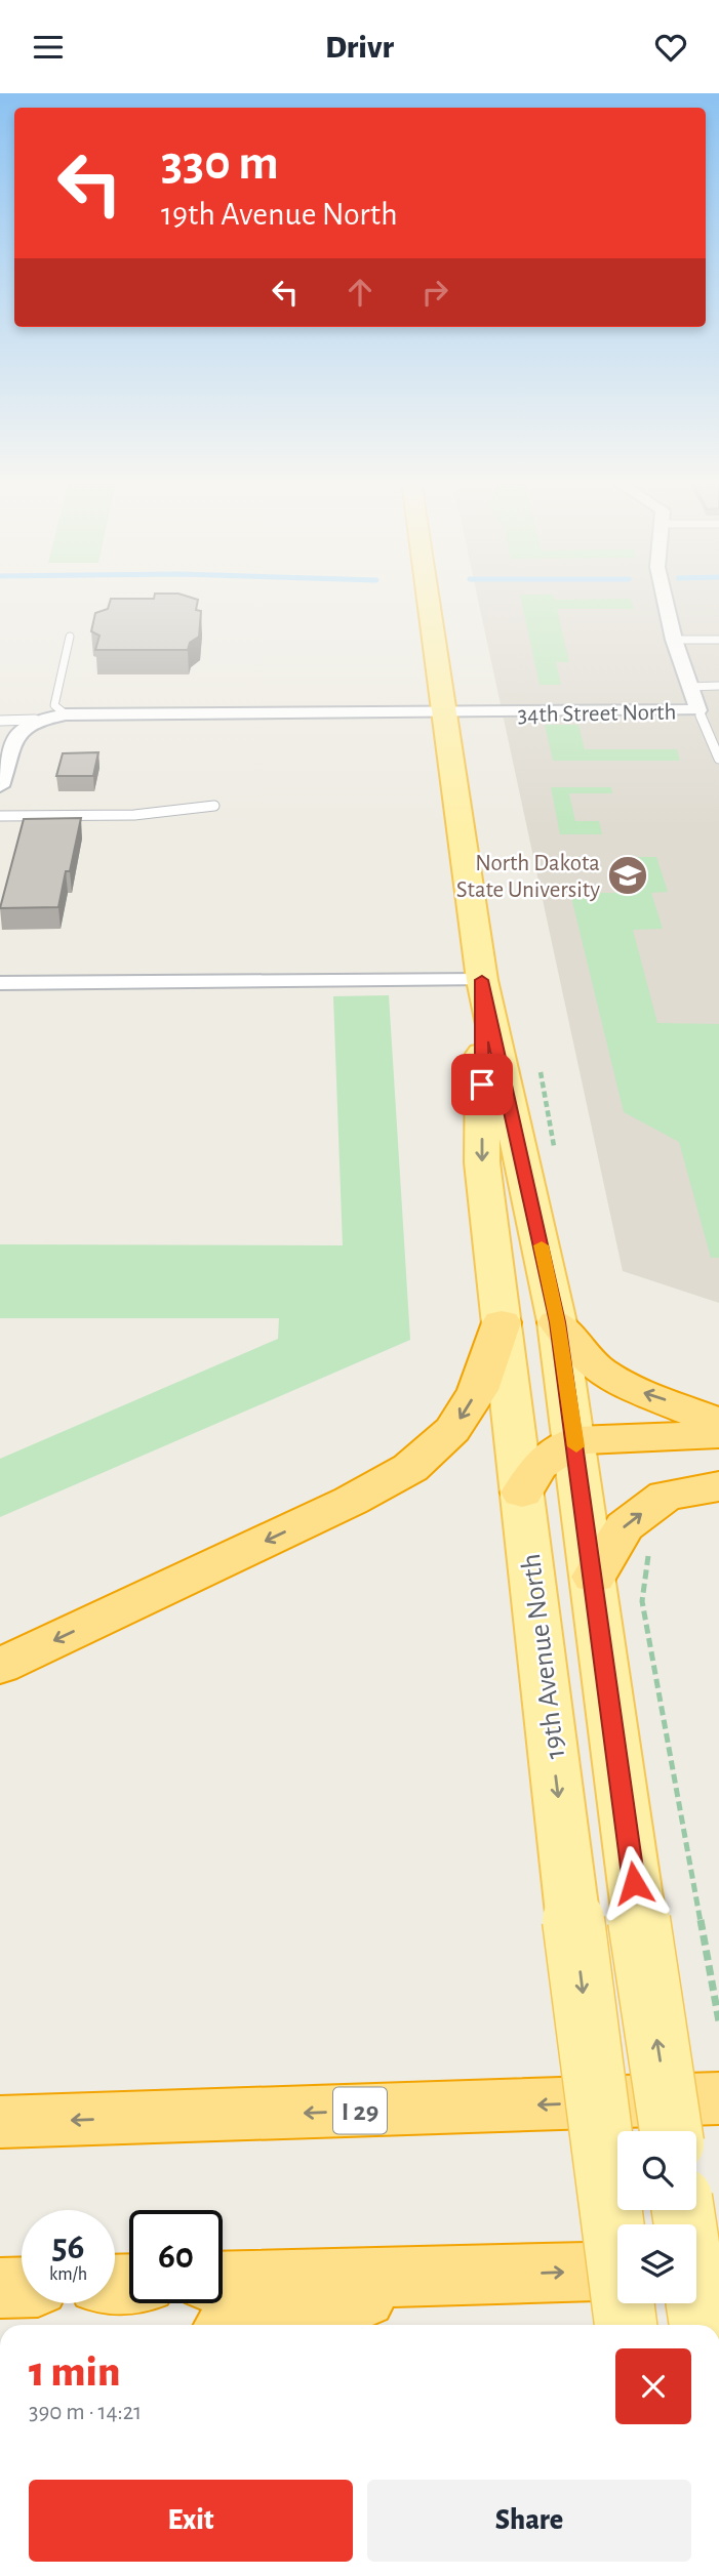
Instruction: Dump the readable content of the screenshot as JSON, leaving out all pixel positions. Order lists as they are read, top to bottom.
{
  "streets": {
    "highway": ["I 29"],
    "main road": ["19th Avenue North"],
    "street": ["34th Street North"]
  },
  "crossings": [
    ["34th Street North", "19th Avenue North"]
  ],
  "places": {
    "school or university": ["North Dakota State University"]
  },
  "page": {
    "header": "Drivr",
    "turn": ["330 m", "19th Avenue North"],
    "speed": "56 km/h",
    "limit": "60",
    "heading": ["1 min", "390 m · 14:21"],
    "buttons": ["Exit", "Share"]
  }
}
